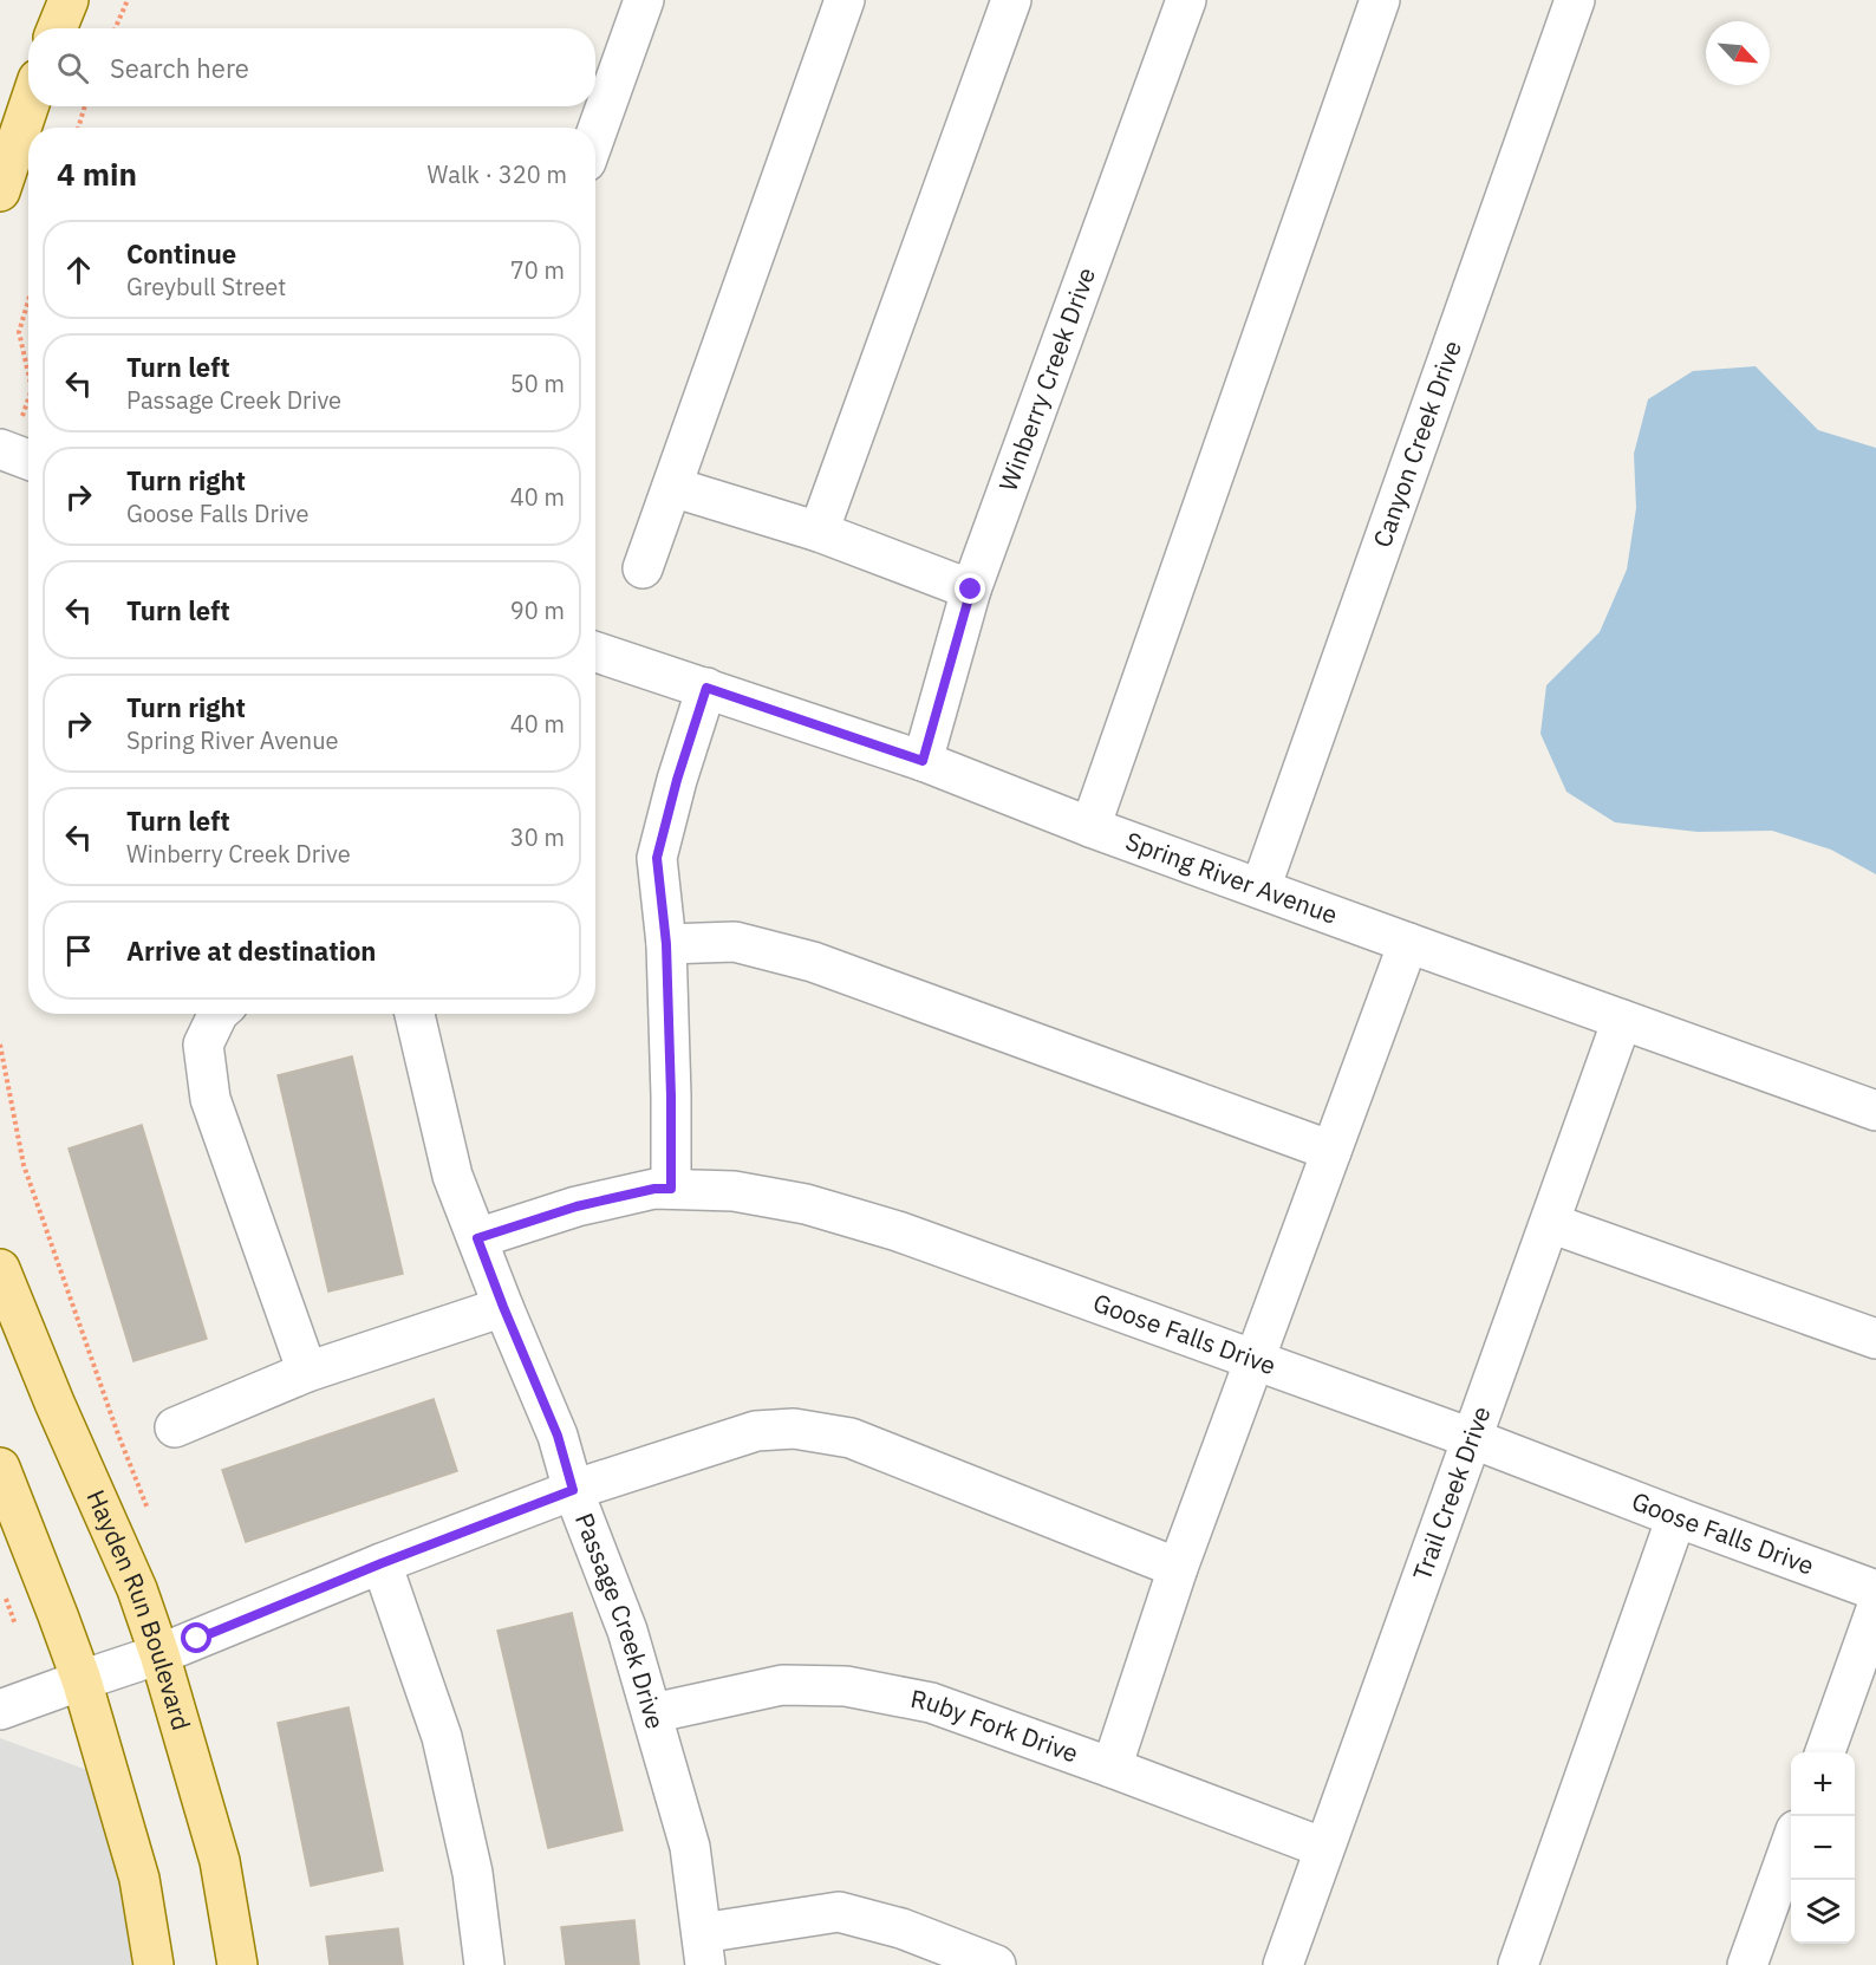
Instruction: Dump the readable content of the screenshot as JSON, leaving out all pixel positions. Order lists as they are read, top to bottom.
{
  "streets": {
    "main road": ["Hayden Run Boulevard"],
    "street": [
      "Winberry Creek Drive",
      "Canyon Creek Drive",
      "Spring River Avenue",
      "Goose Falls Drive",
      "Trail Creek Drive",
      "Passage Creek Drive",
      "Ruby Fork Drive"
    ]
  },
  "crossings": [
    ["Winberry Creek Drive", "Spring River Avenue"],
    ["Canyon Creek Drive", "Spring River Avenue"],
    ["Spring River Avenue", "Trail Creek Drive"],
    ["Goose Falls Drive", "Trail Creek Drive"],
    ["Goose Falls Drive", "Passage Creek Drive"],
    ["Trail Creek Drive", "Ruby Fork Drive"],
    ["Passage Creek Drive", "Ruby Fork Drive"]
  ],
  "north": "bottom right",
  "page": {
    "search": "Search here",
    "heading": ["4 min", "Walk · 320 m"],
    "list": [
      ["Continue", "Greybull Street", "70 m"],
      ["Turn left", "Passage Creek Drive", "50 m"],
      ["Turn right", "Goose Falls Drive", "40 m"],
      ["Turn left", "90 m"],
      ["Turn right", "Spring River Avenue", "40 m"],
      ["Turn left", "Winberry Creek Drive", "30 m"],
      "Arrive at destination"
    ],
    "map_buttons": ["+", "−"]
  }
}
